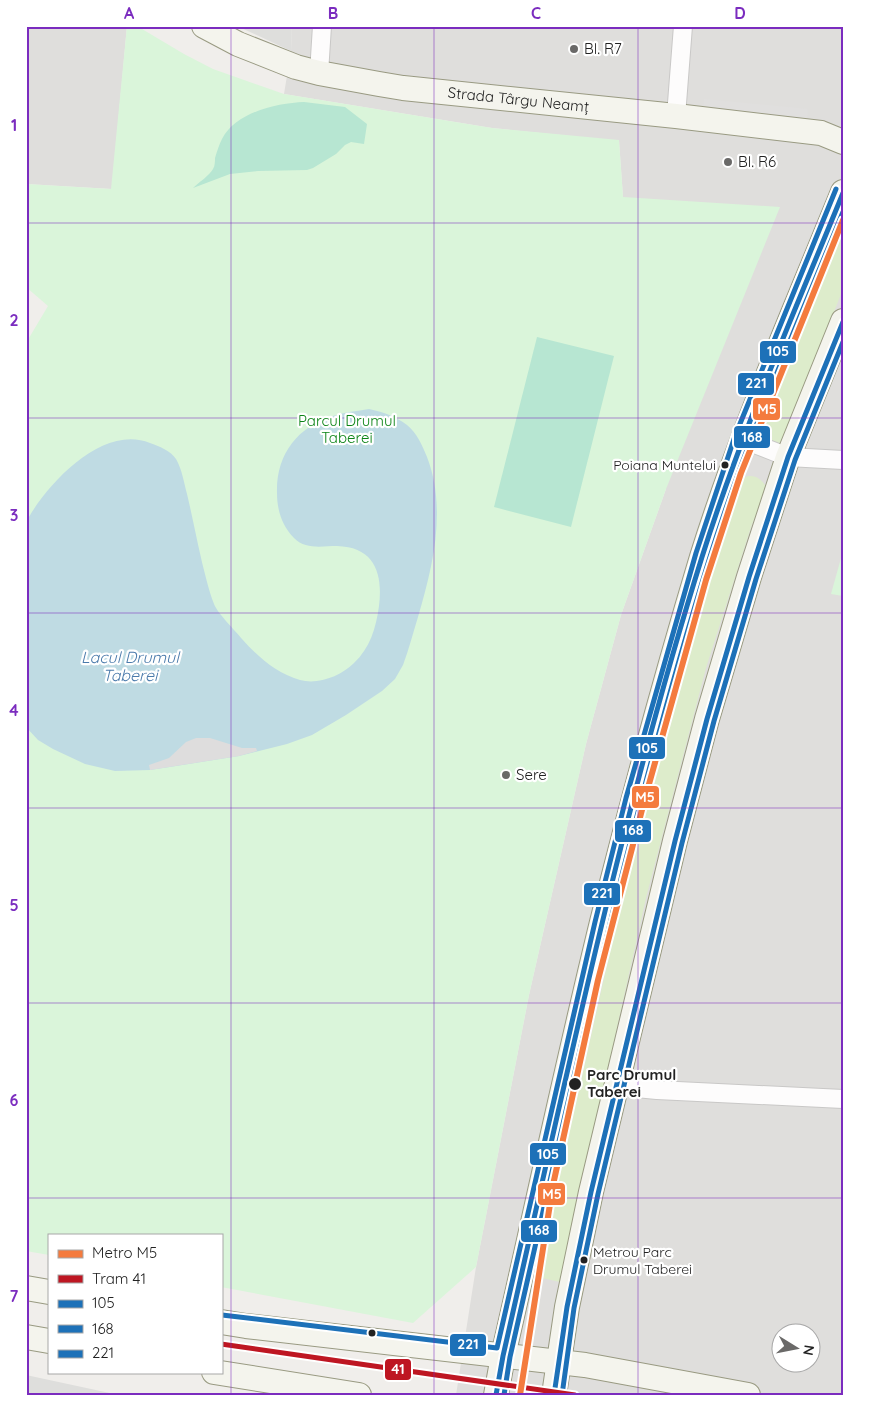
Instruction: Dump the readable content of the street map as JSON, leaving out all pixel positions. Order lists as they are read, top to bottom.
{
  "streets": {
    "main road": ["Strada Târgu Neamț"]
  },
  "water": ["Lacul Drumul Taberei"],
  "parks": ["Parcul Drumul Taberei"],
  "places": [
    "Bl. R7",
    "Bl. R6",
    "Poiana Muntelui",
    "Sere",
    "Parc Drumul Taberei",
    "Metrou Parc Drumul Taberei"
  ],
  "lines": [
    "transit line 221",
    "transit line 105",
    "transit line 168",
    "metro line M5",
    "tram line 41"
  ],
  "legend": [
    "Metro M5",
    "Tram 41",
    "105",
    "168",
    "221"
  ],
  "north": "right",
  "grid": {
    "columns": [
      "A",
      "B",
      "C",
      "D"
    ],
    "rows": [
      "1",
      "2",
      "3",
      "4",
      "5",
      "6",
      "7"
    ]
  }
}
